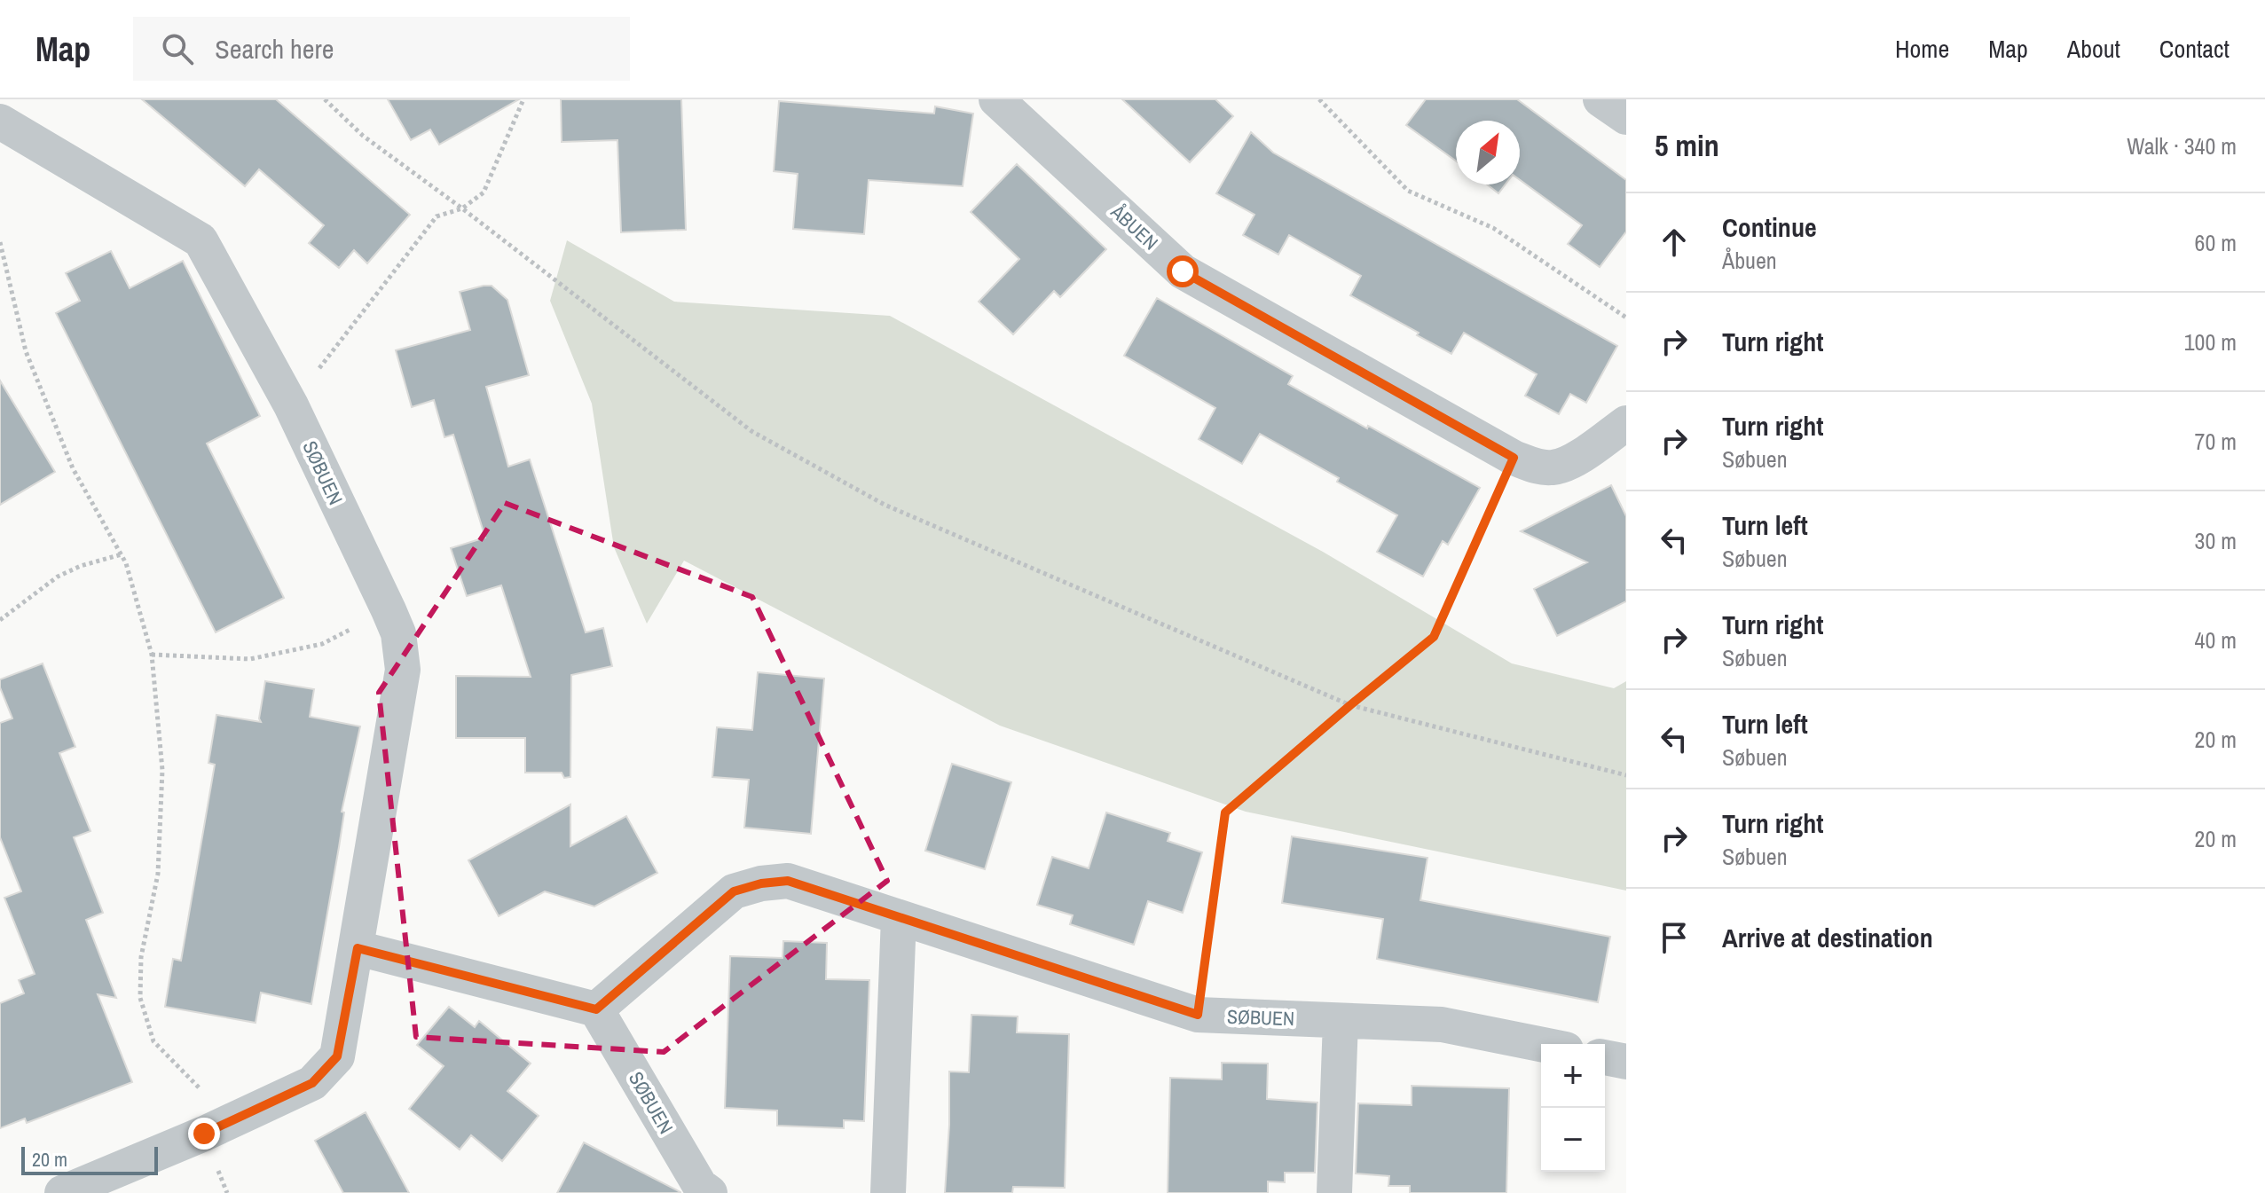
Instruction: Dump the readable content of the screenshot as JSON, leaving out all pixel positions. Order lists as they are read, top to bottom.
{
  "streets": {
    "street": ["ÅBUEN", "SØBUEN"]
  },
  "scale_bar": "20 m",
  "north": "top right",
  "page": {
    "header": "Map",
    "search": "Search here",
    "nav": [
      "Home",
      "Map",
      "About",
      "Contact"
    ],
    "heading": ["5 min", "Walk · 340 m"],
    "list": [
      ["Continue", "Åbuen", "60 m"],
      ["Turn right", "100 m"],
      ["Turn right", "Søbuen", "70 m"],
      ["Turn left", "Søbuen", "30 m"],
      ["Turn right", "Søbuen", "40 m"],
      ["Turn left", "Søbuen", "20 m"],
      ["Turn right", "Søbuen", "20 m"],
      "Arrive at destination"
    ],
    "map_buttons": ["+", "−"],
    "scale": "20 m"
  }
}
